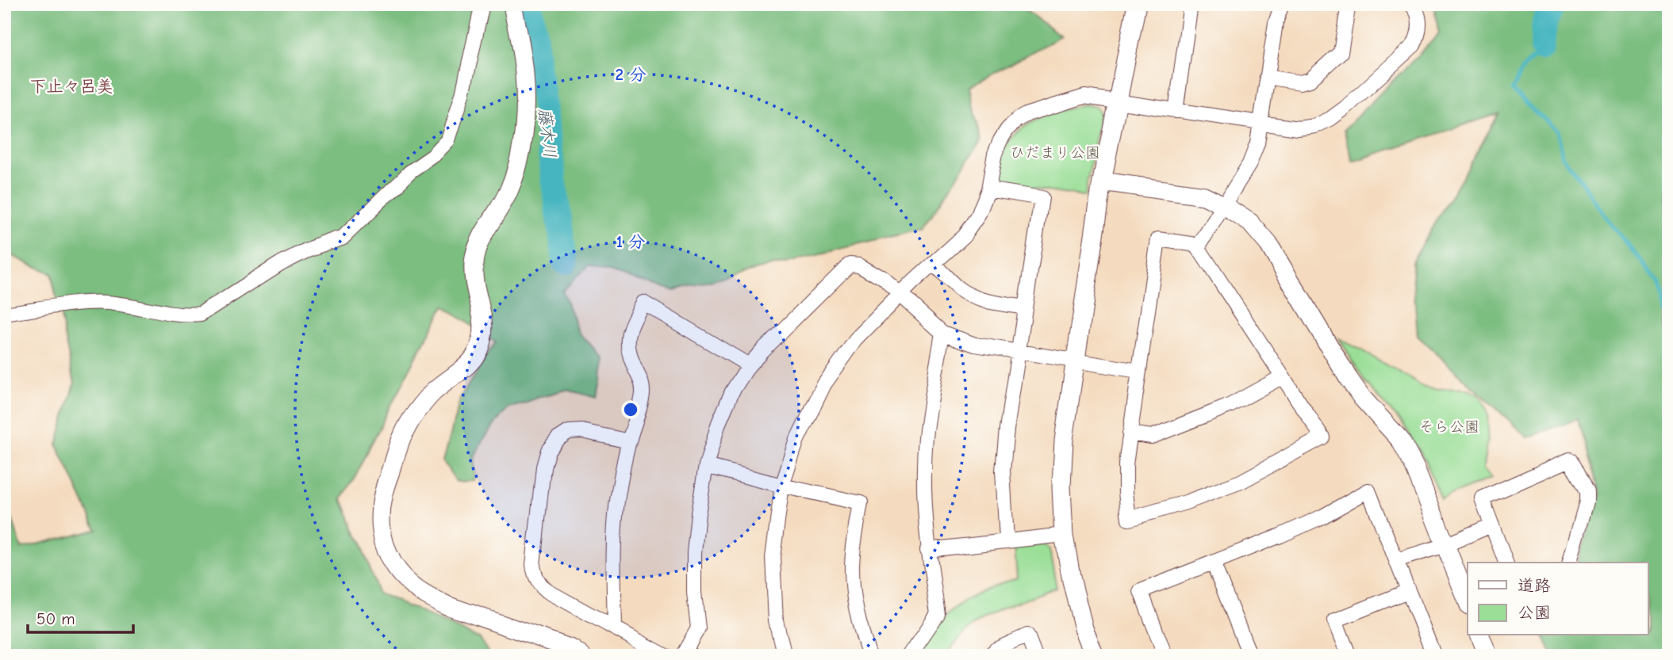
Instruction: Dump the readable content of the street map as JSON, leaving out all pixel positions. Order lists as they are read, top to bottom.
{
  "districts": ["下止々呂美"],
  "water": ["藤木川"],
  "parks": ["ひだまり公園", "そら公園"],
  "legend": ["道路", "公園"],
  "scale_bar": "50 m",
  "rings": ["2 分", "1 分"]
}
